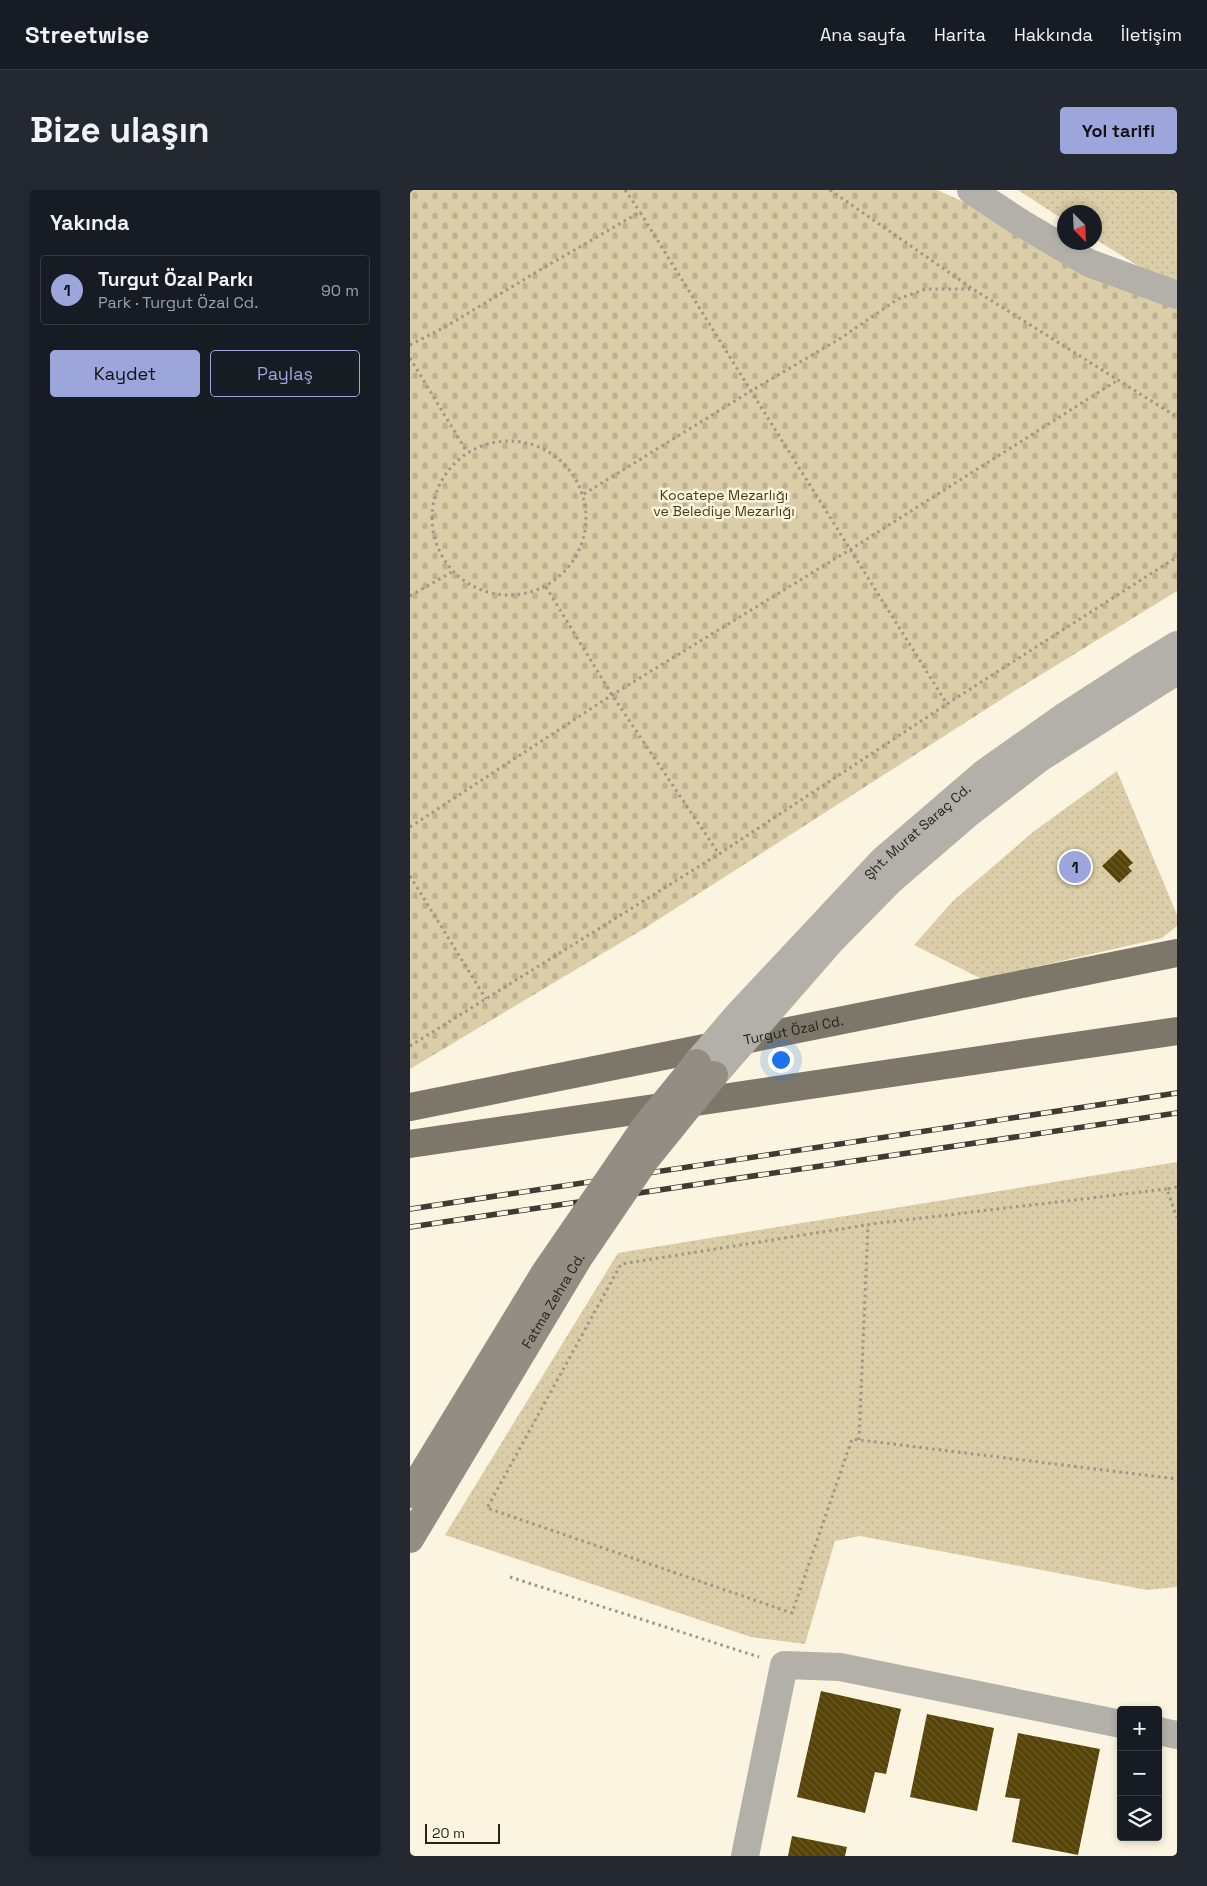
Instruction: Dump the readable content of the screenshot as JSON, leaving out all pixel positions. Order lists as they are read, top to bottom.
{
  "streets": {
    "main road": ["Turgut Özal Cd.", "Fatma Zehra Cd."],
    "street": ["Şht. Murat Saraç Cd."]
  },
  "crossings": [
    ["Şht. Murat Saraç Cd.", "Fatma Zehra Cd."]
  ],
  "parks": ["Kocatepe Mezarlığı ve Belediye Mezarlığı"],
  "scale_bar": "20 m",
  "north": "bottom right",
  "page": {
    "header": "Streetwise",
    "nav": [
      "Ana sayfa",
      "Harita",
      "Hakkında",
      "İletişim"
    ],
    "buttons": [
      "Yol tarifi",
      ["Kaydet", "Paylaş"]
    ],
    "title": "Bize ulaşın",
    "heading": "Yakında",
    "list": [
      {
        "mark": "1",
        "name": "Turgut Özal Parkı",
        "note": "Park · Turgut Özal Cd.",
        "value": "90 m"
      }
    ],
    "pins": "1",
    "map_buttons": ["+", "−"],
    "scale": "20 m"
  }
}
